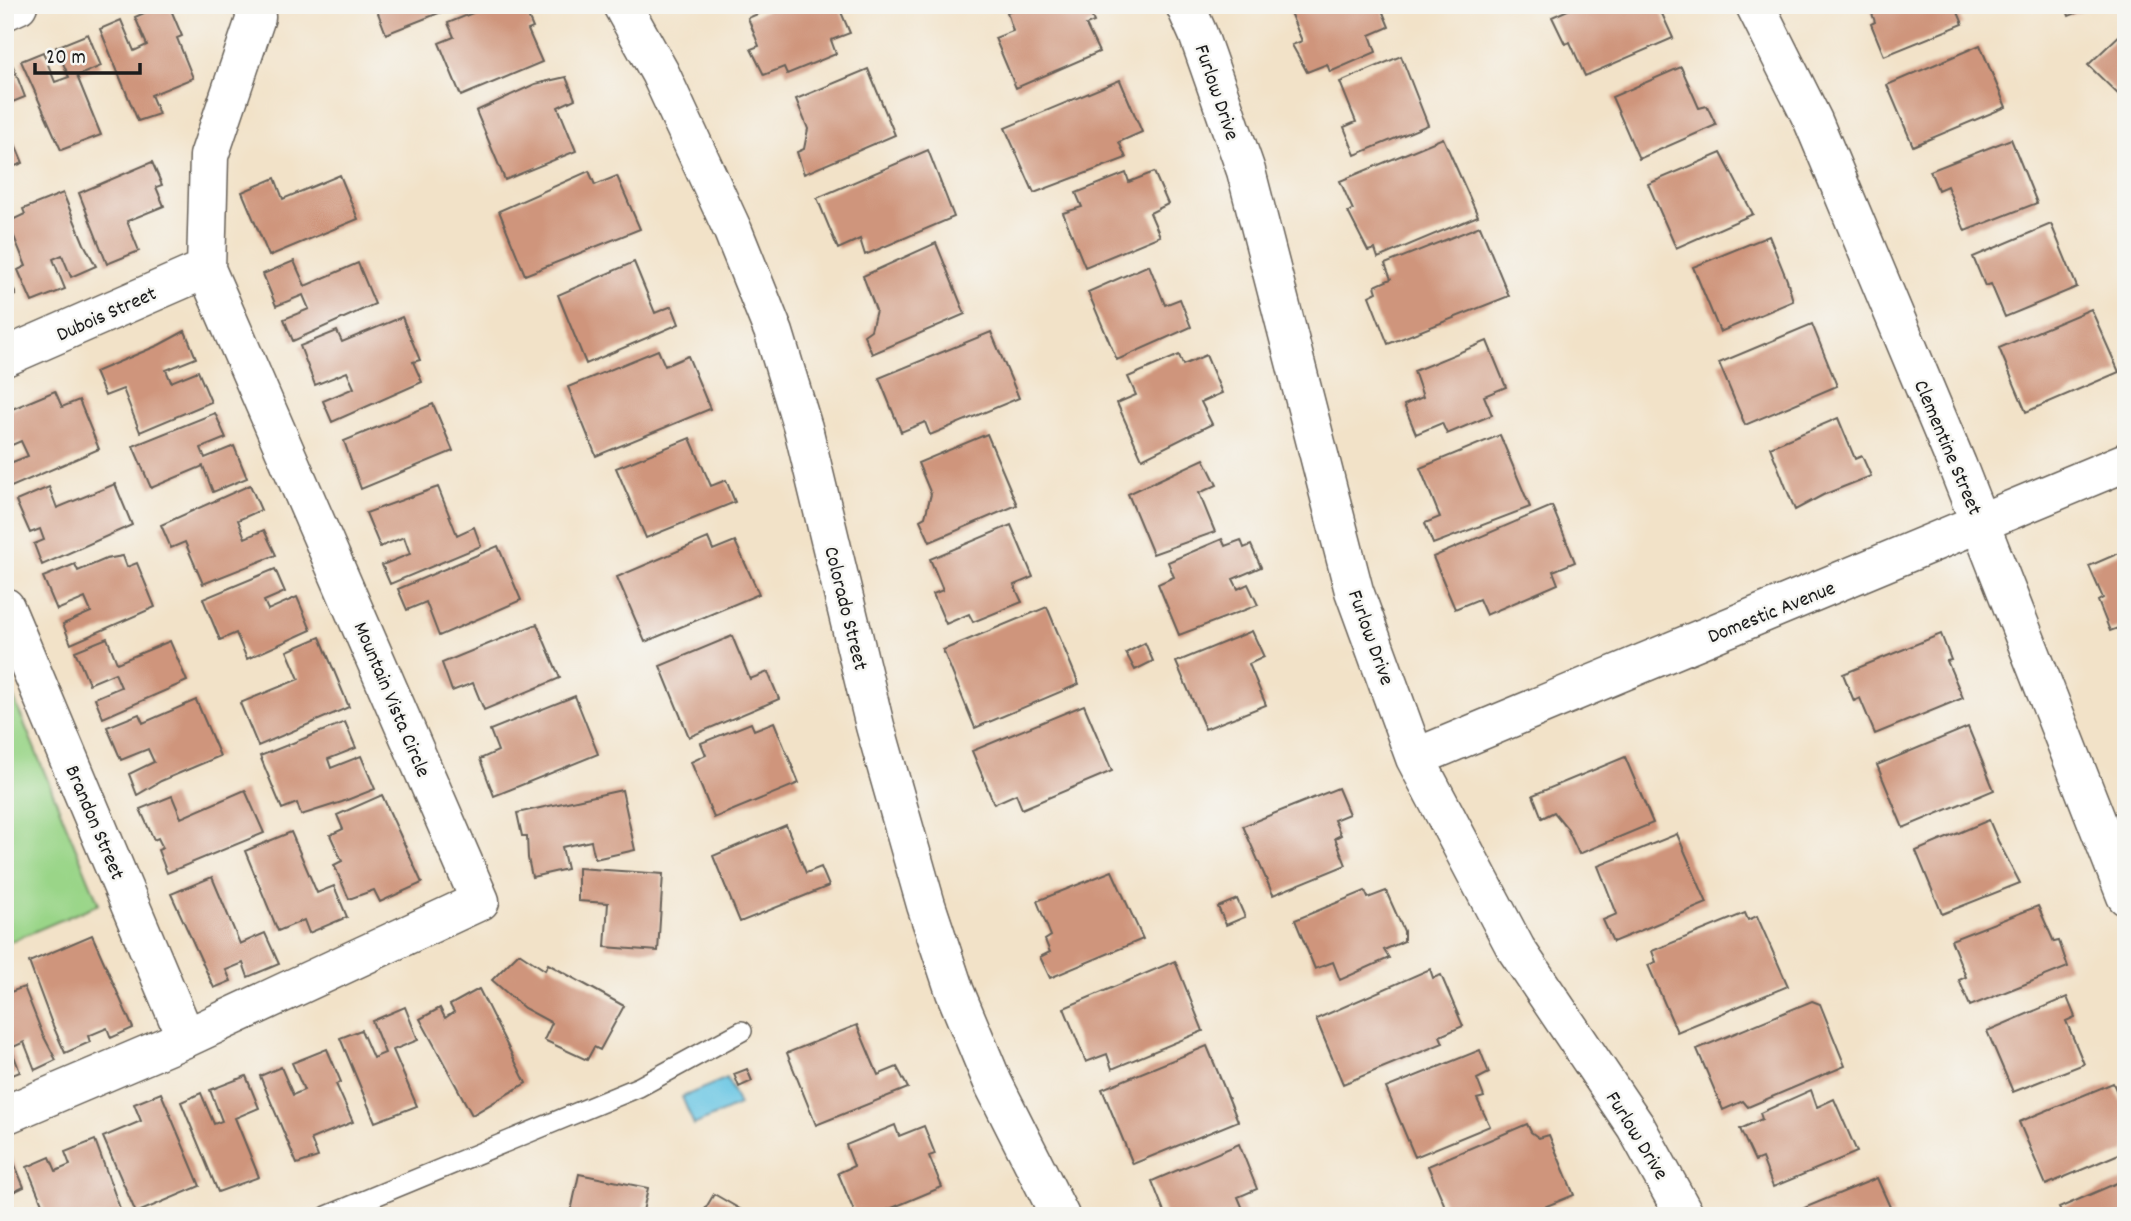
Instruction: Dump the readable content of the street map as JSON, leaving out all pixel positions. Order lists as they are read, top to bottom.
{
  "streets": {
    "street": [
      "Furlow Drive",
      "Dubois Street",
      "Clementine Street",
      "Colorado Street",
      "Domestic Avenue",
      "Mountain Vista Circle",
      "Brandon Street"
    ]
  },
  "crossings": [
    ["Furlow Drive", "Domestic Avenue"],
    ["Dubois Street", "Mountain Vista Circle"],
    ["Clementine Street", "Domestic Avenue"],
    ["Mountain Vista Circle", "Brandon Street"]
  ],
  "scale_bar": "20 m"
}
